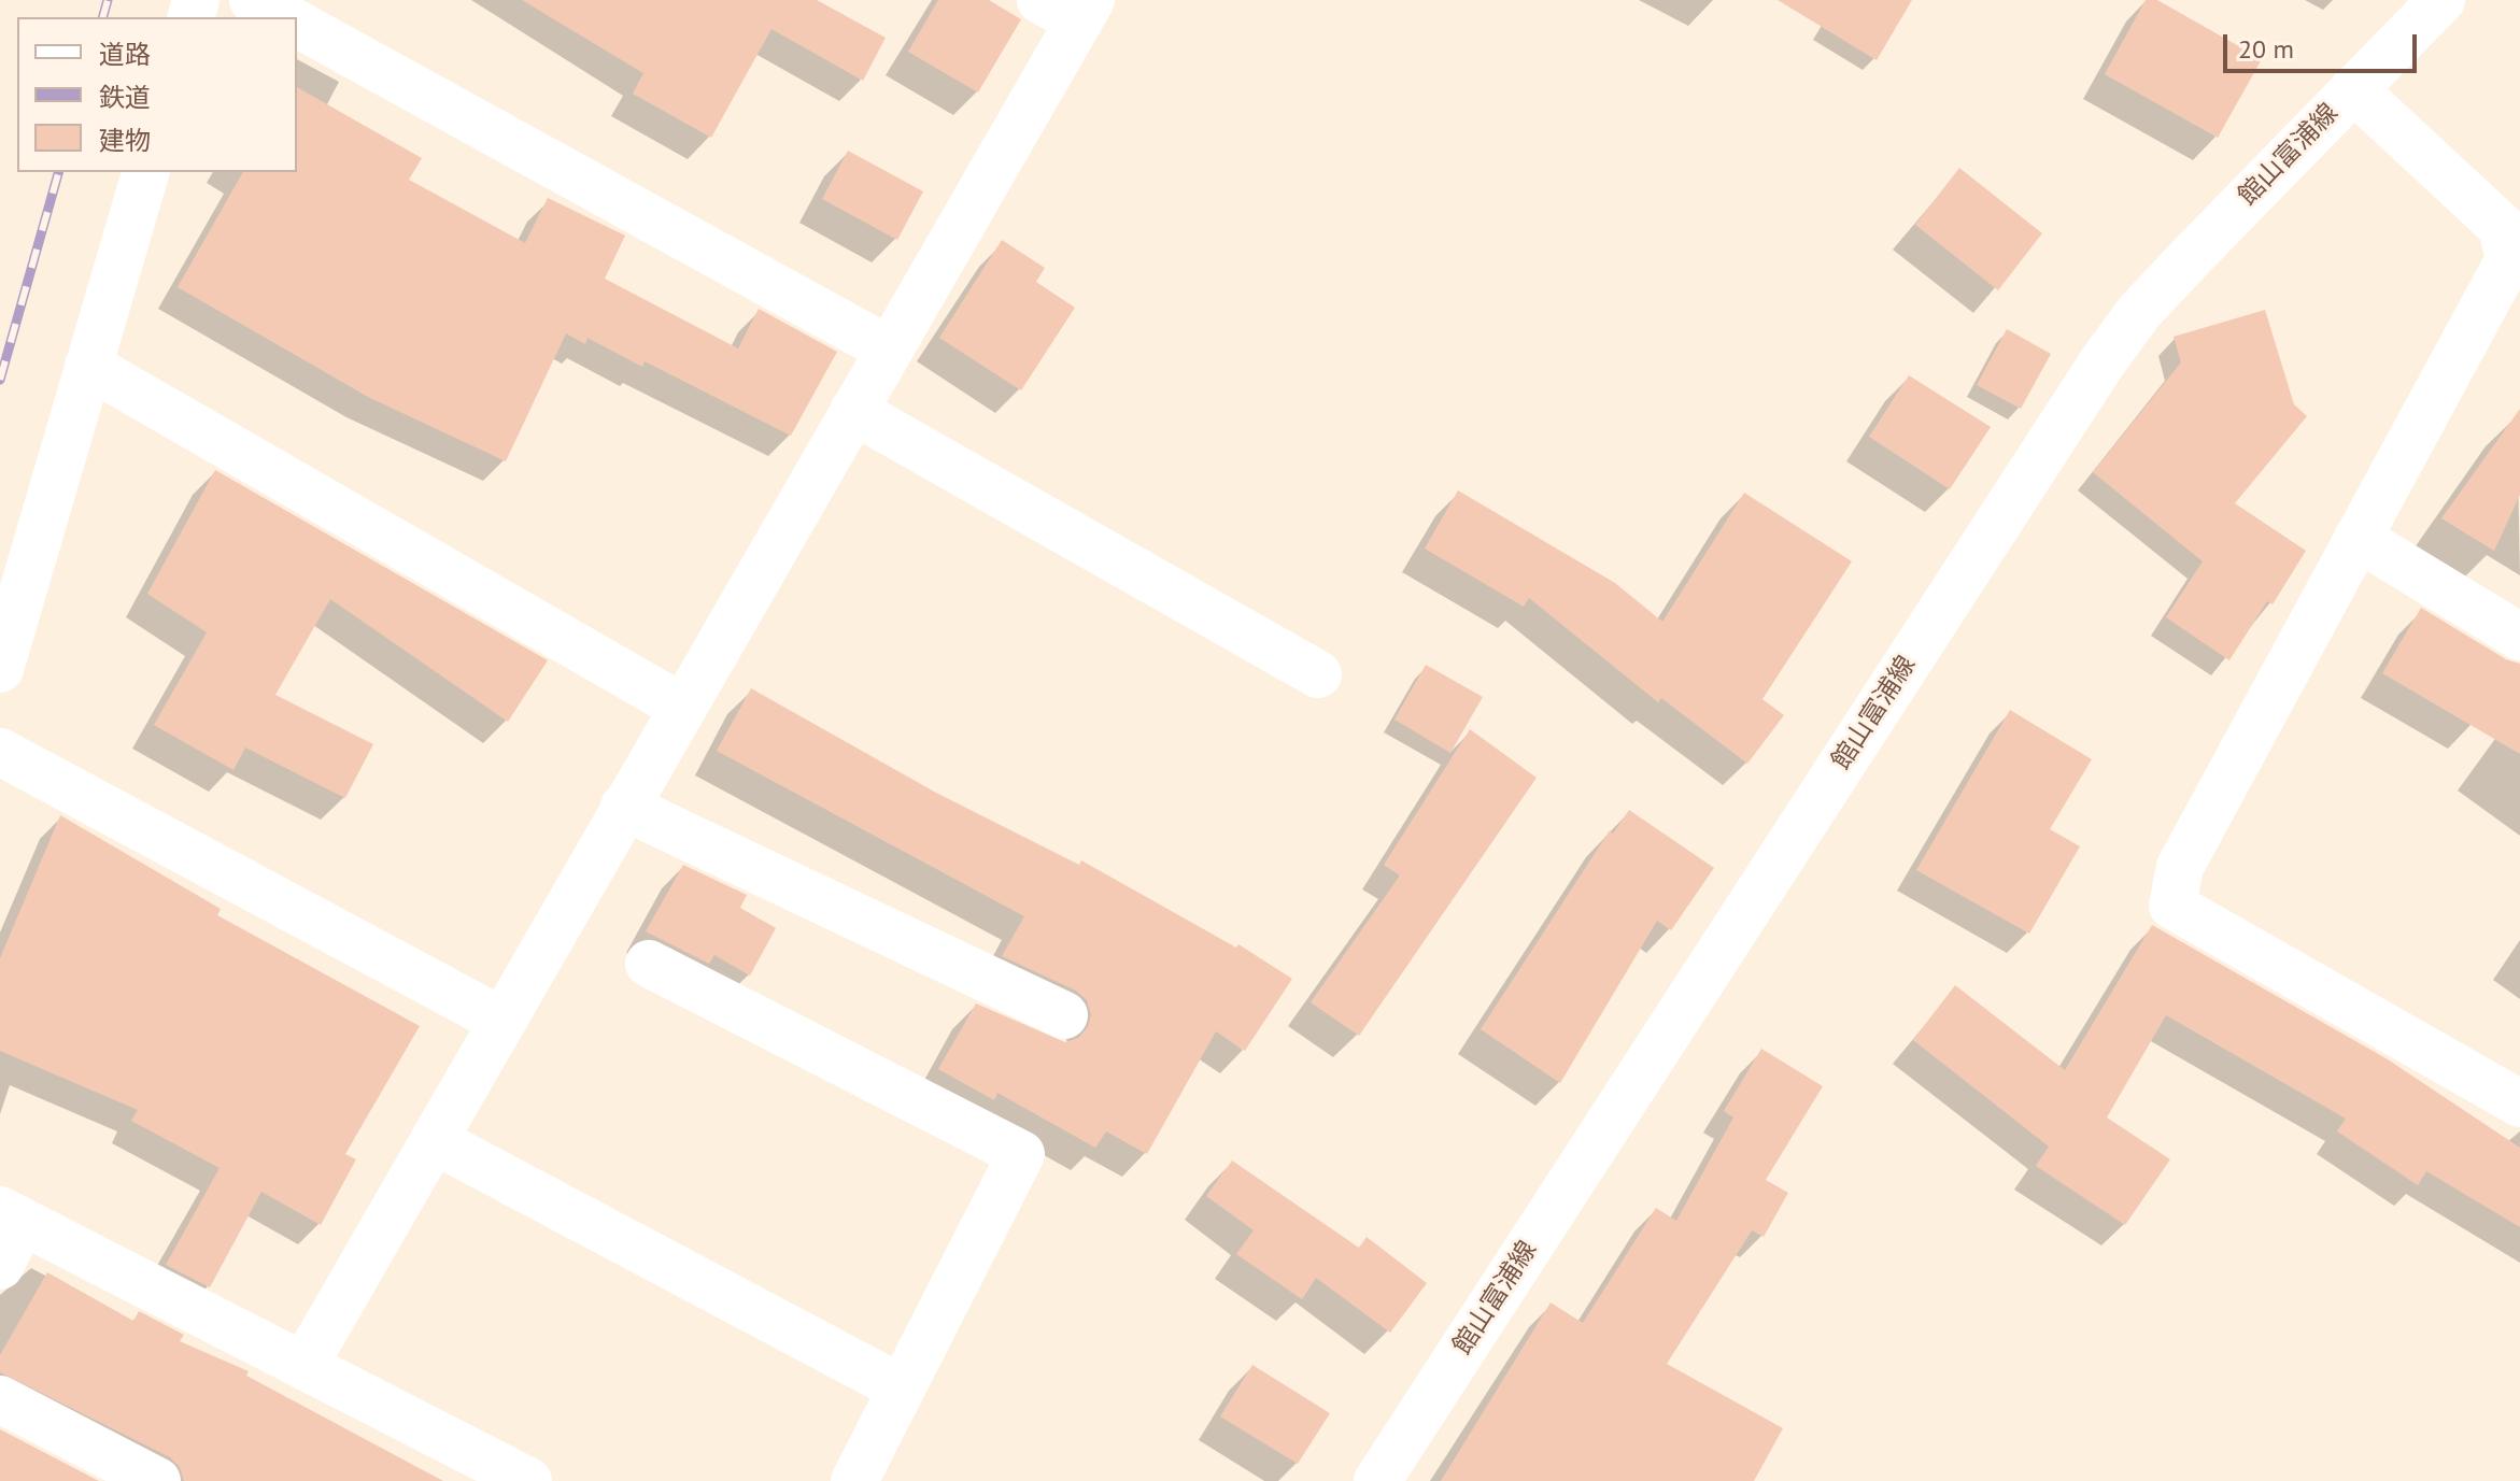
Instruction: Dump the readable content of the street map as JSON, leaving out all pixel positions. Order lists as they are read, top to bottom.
{
  "streets": {
    "street": ["館山富浦線"]
  },
  "legend": ["道路", "鉄道", "建物"],
  "scale_bar": "20 m"
}
